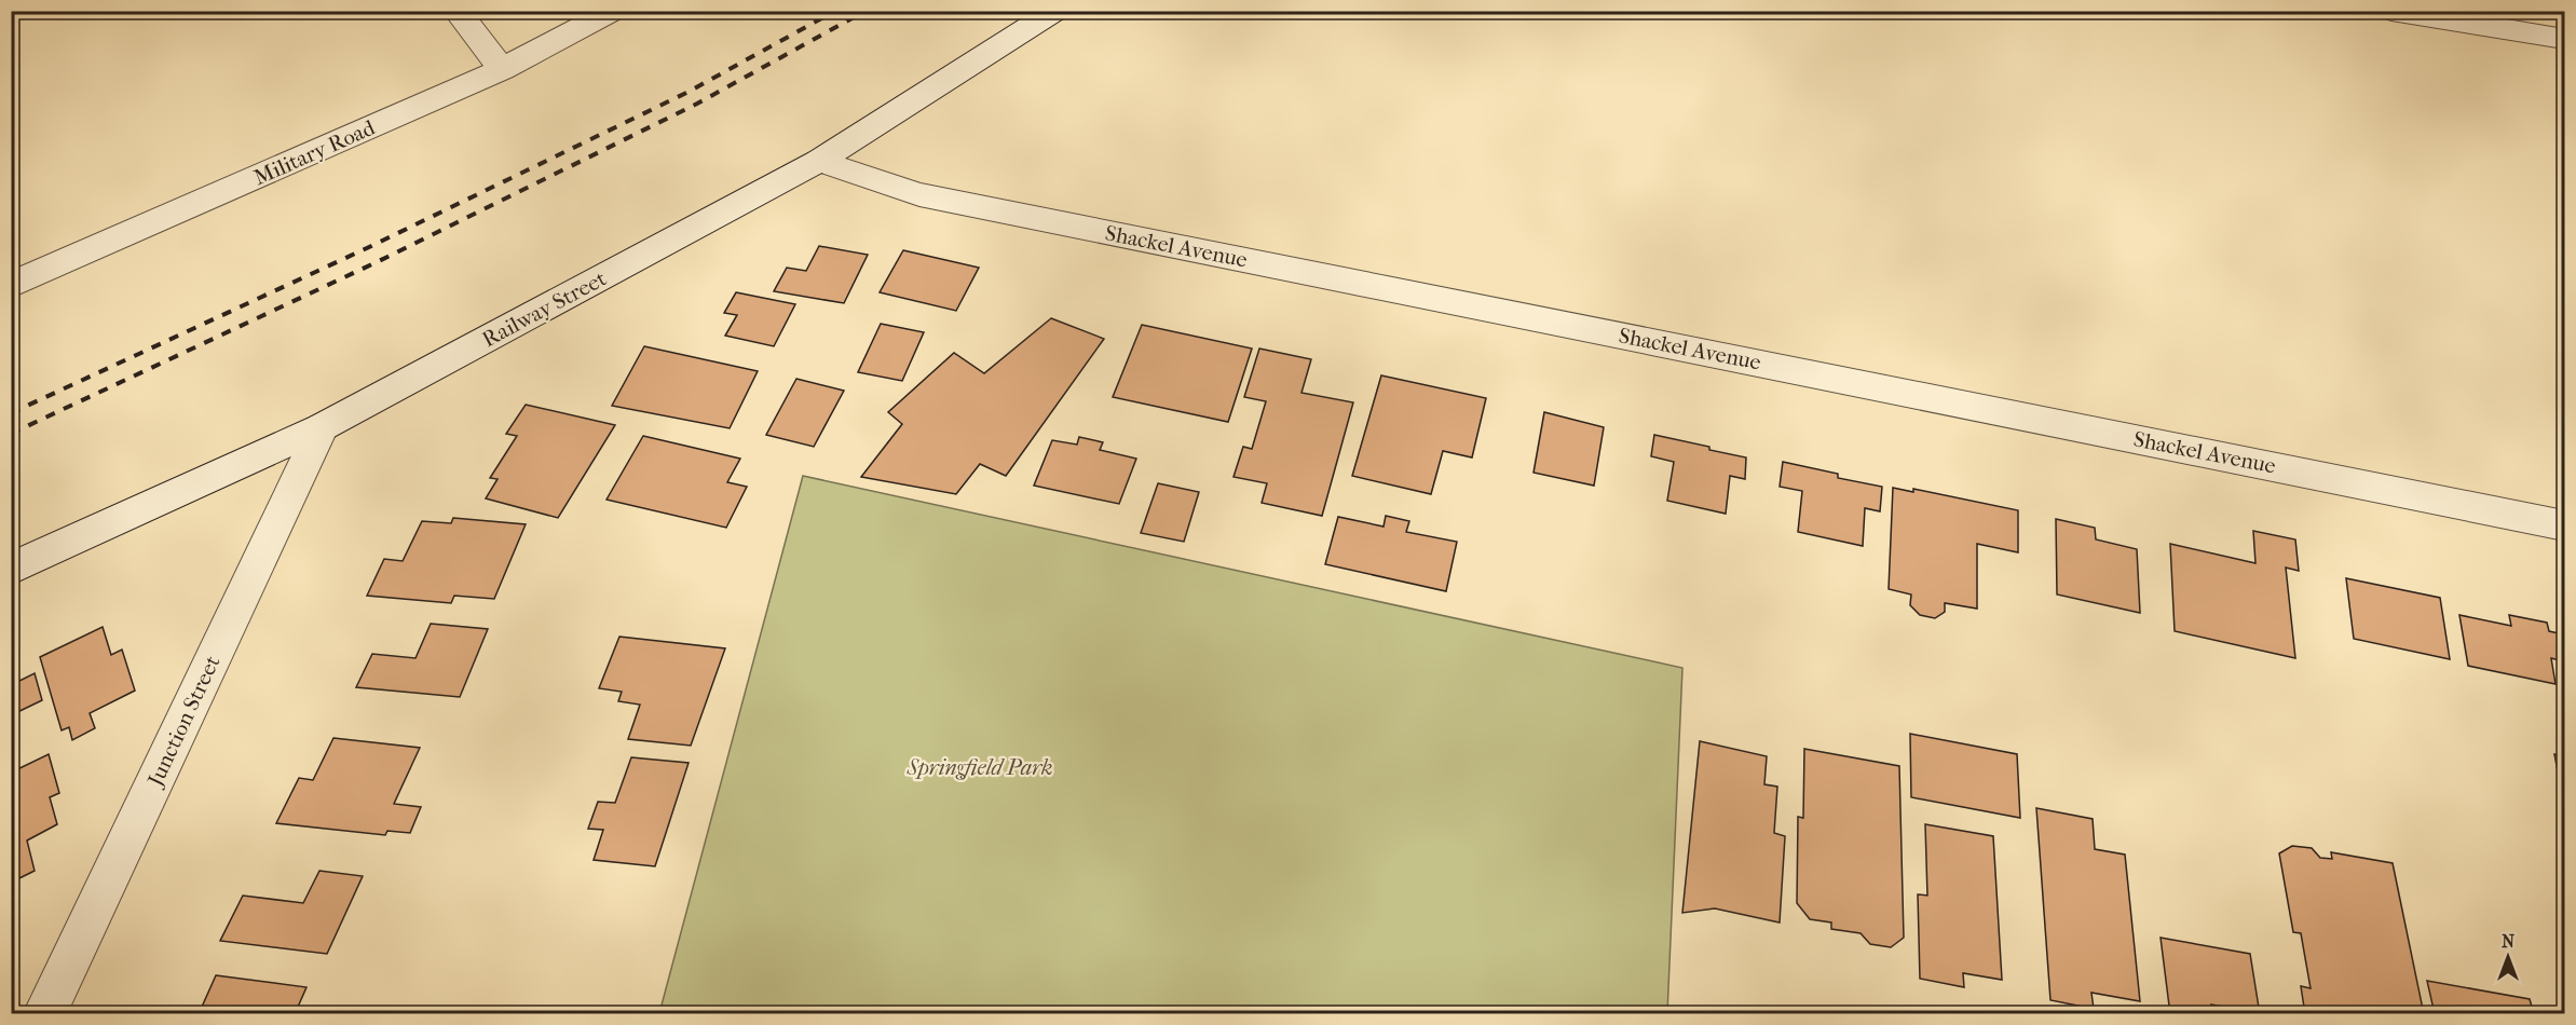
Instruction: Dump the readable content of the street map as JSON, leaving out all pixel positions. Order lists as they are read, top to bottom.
{
  "streets": {
    "street": [
      "Military Road",
      "Shackel Avenue",
      "Railway Street",
      "Junction Street"
    ]
  },
  "crossings": [
    ["Shackel Avenue", "Railway Street"],
    ["Railway Street", "Junction Street"]
  ],
  "parks": ["Springfield Park"],
  "north": "top"
}
